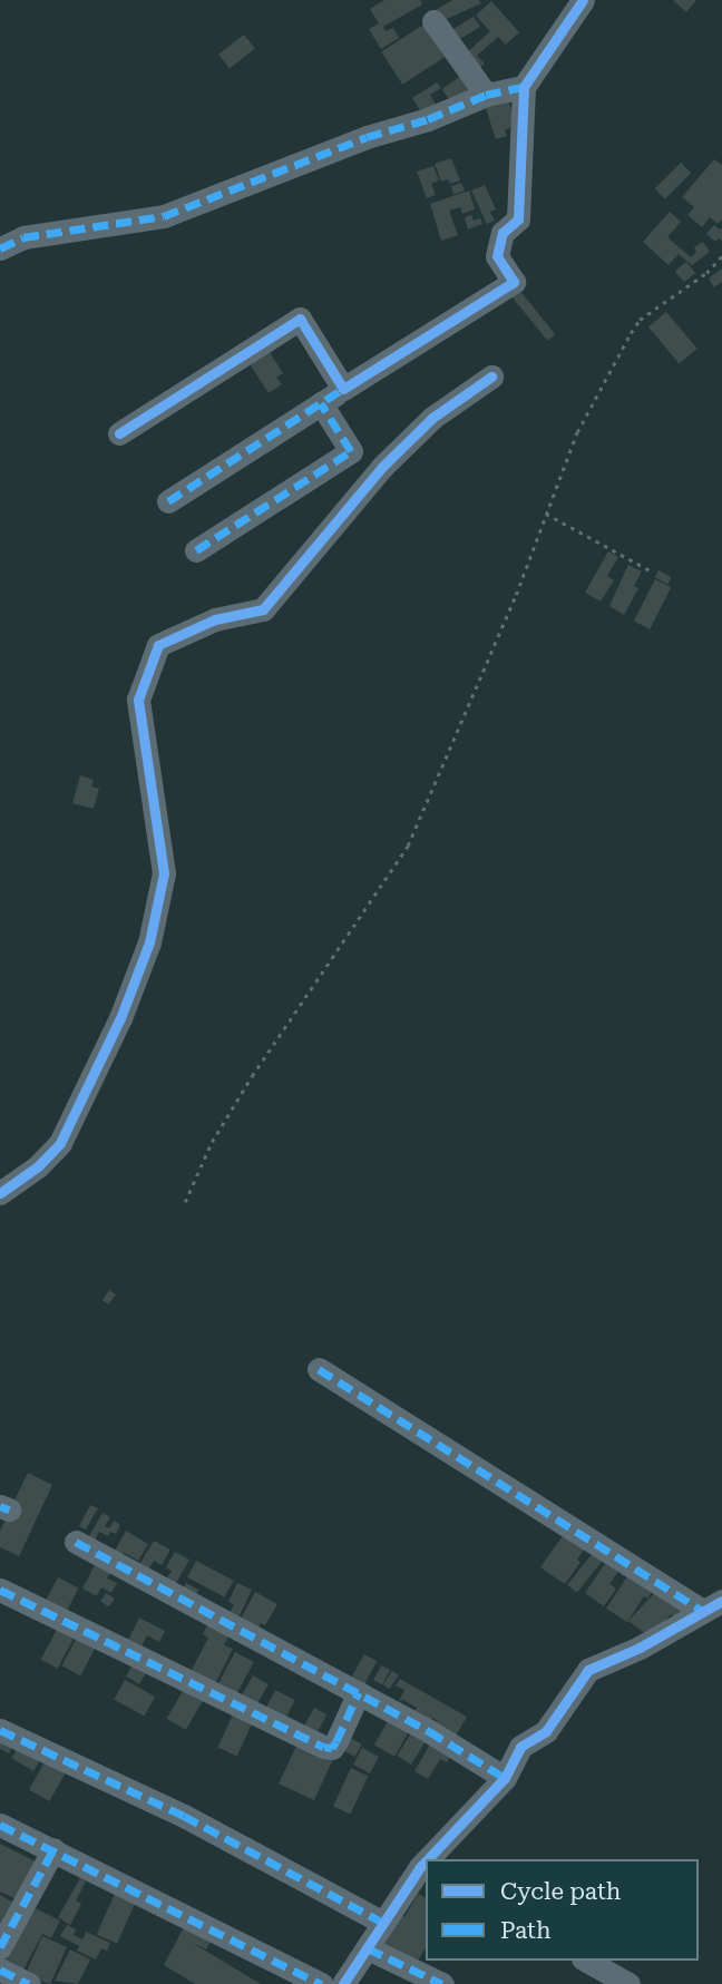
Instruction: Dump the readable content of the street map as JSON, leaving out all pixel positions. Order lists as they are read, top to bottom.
{
  "legend": ["Cycle path", "Path"]
}
